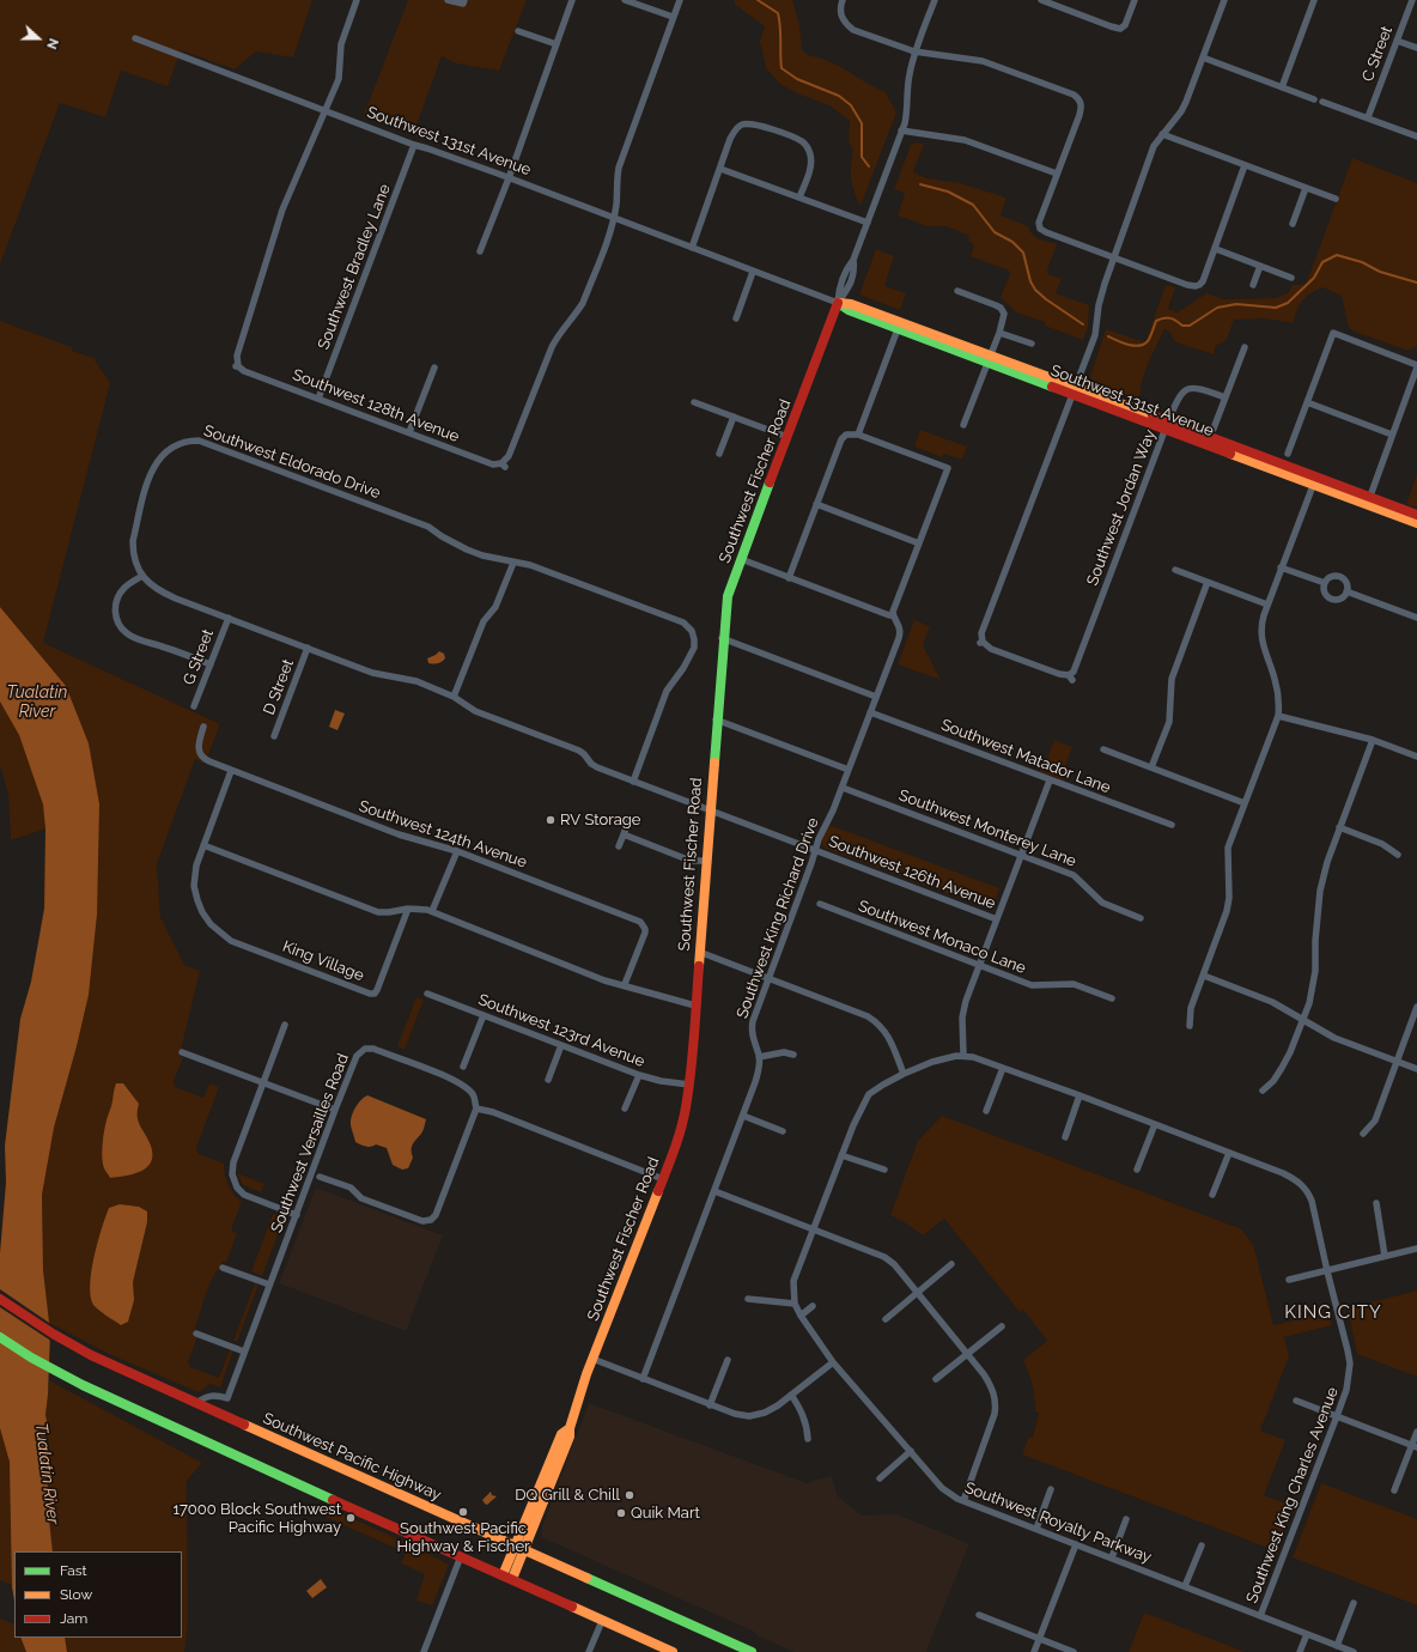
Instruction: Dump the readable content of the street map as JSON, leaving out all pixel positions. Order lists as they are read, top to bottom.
{
  "streets": {
    "main road": ["Southwest 131st Avenue", "Southwest Fischer Road", "Southwest Pacific Highway"],
    "street": [
      "C Street",
      "Southwest Bradley Lane",
      "Southwest 128th Avenue",
      "Southwest Eldorado Drive",
      "Southwest Jordan Way",
      "G Street",
      "D Street",
      "Southwest Matador Lane",
      "Southwest Monterey Lane",
      "Southwest 124th Avenue",
      "Southwest 126th Avenue",
      "Southwest King Richard Drive",
      "Southwest Monaco Lane",
      "King Village",
      "Southwest 123rd Avenue",
      "Southwest Versailles Road",
      "Southwest King Charles Avenue",
      "Southwest Royalty Parkway"
    ]
  },
  "crossings": [
    ["Southwest 131st Avenue", "Southwest Bradley Lane"],
    ["Southwest 131st Avenue", "Southwest 128th Avenue"],
    ["Southwest 131st Avenue", "Southwest Fischer Road"],
    ["Southwest 131st Avenue", "Southwest Jordan Way"],
    ["Southwest Bradley Lane", "Southwest 128th Avenue"],
    ["Southwest Eldorado Drive", "Southwest Fischer Road"],
    ["Southwest Eldorado Drive", "G Street"],
    ["Southwest Eldorado Drive", "D Street"],
    ["Southwest Eldorado Drive", "Southwest 126th Avenue"],
    ["Southwest Fischer Road", "Southwest 126th Avenue"],
    ["Southwest Fischer Road", "Southwest 123rd Avenue"],
    ["Southwest Fischer Road", "Southwest Pacific Highway"],
    ["Southwest Matador Lane", "Southwest King Richard Drive"],
    ["Southwest Monterey Lane", "Southwest King Richard Drive"],
    ["Southwest 124th Avenue", "King Village"],
    ["Southwest 126th Avenue", "Southwest King Richard Drive"],
    ["Southwest Versailles Road", "Southwest Pacific Highway"],
    ["Southwest King Charles Avenue", "Southwest Royalty Parkway"]
  ],
  "districts": ["KING CITY"],
  "water": ["Tualatin River"],
  "places": [
    "RV Storage",
    "DQ Grill & Chill",
    "Southwest Pacific Highway & Fischer",
    "Quik Mart",
    "17000 Block Southwest Pacific Highway"
  ],
  "legend": ["Fast", "Slow", "Jam"],
  "north": "right"
}
